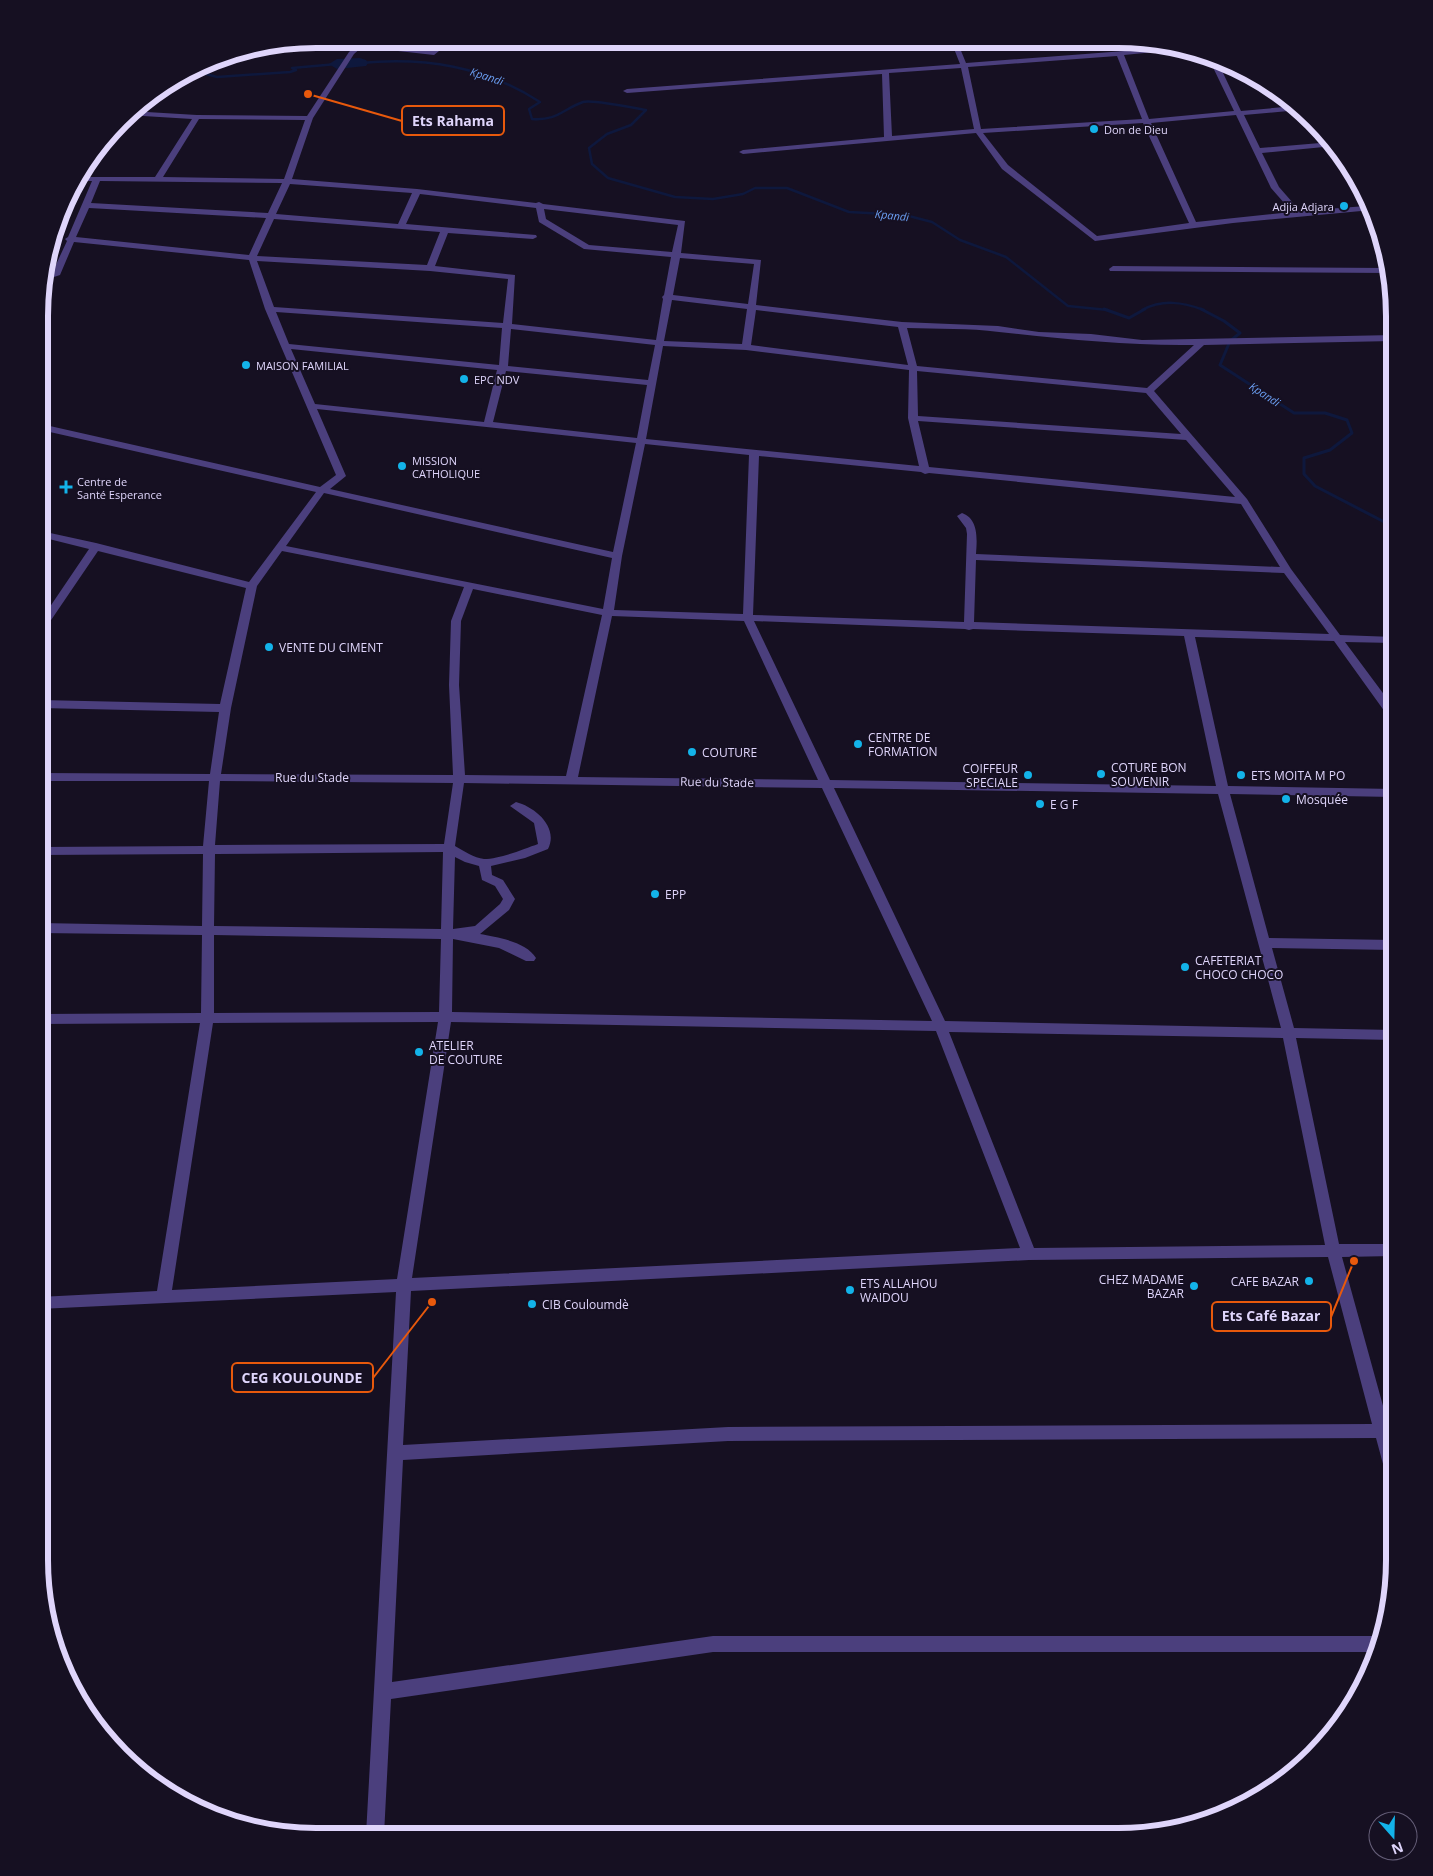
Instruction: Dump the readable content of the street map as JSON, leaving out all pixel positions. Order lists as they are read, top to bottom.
{
  "streets": {
    "street": ["Rue du Stade"]
  },
  "water": ["Kpandi"],
  "places": {
    "other": [
      "Ets Rahama",
      "Don de Dieu",
      "Adjia Adjara",
      "MAISON FAMILIAL",
      "EPC NDV",
      "MISSION CATHOLIQUE",
      "VENTE DU CIMENT",
      "CENTRE DE FORMATION",
      "COUTURE",
      "COTURE BON SOUVENIR",
      "COIFFEUR SPECIALE",
      "ETS MOITA M PO",
      "Mosquée",
      "E G F",
      "EPP",
      "CAFETERIAT CHOCO CHOCO",
      "ATELIER DE COUTURE",
      "Ets Café Bazar",
      "CAFE BAZAR",
      "CHEZ MADAME BAZAR",
      "ETS ALLAHOU WAIDOU",
      "CEG KOULOUNDE",
      "CIB Couloumdè"
    ],
    "health": ["Centre de Santé Esperance"]
  },
  "north": "bottom"
}
